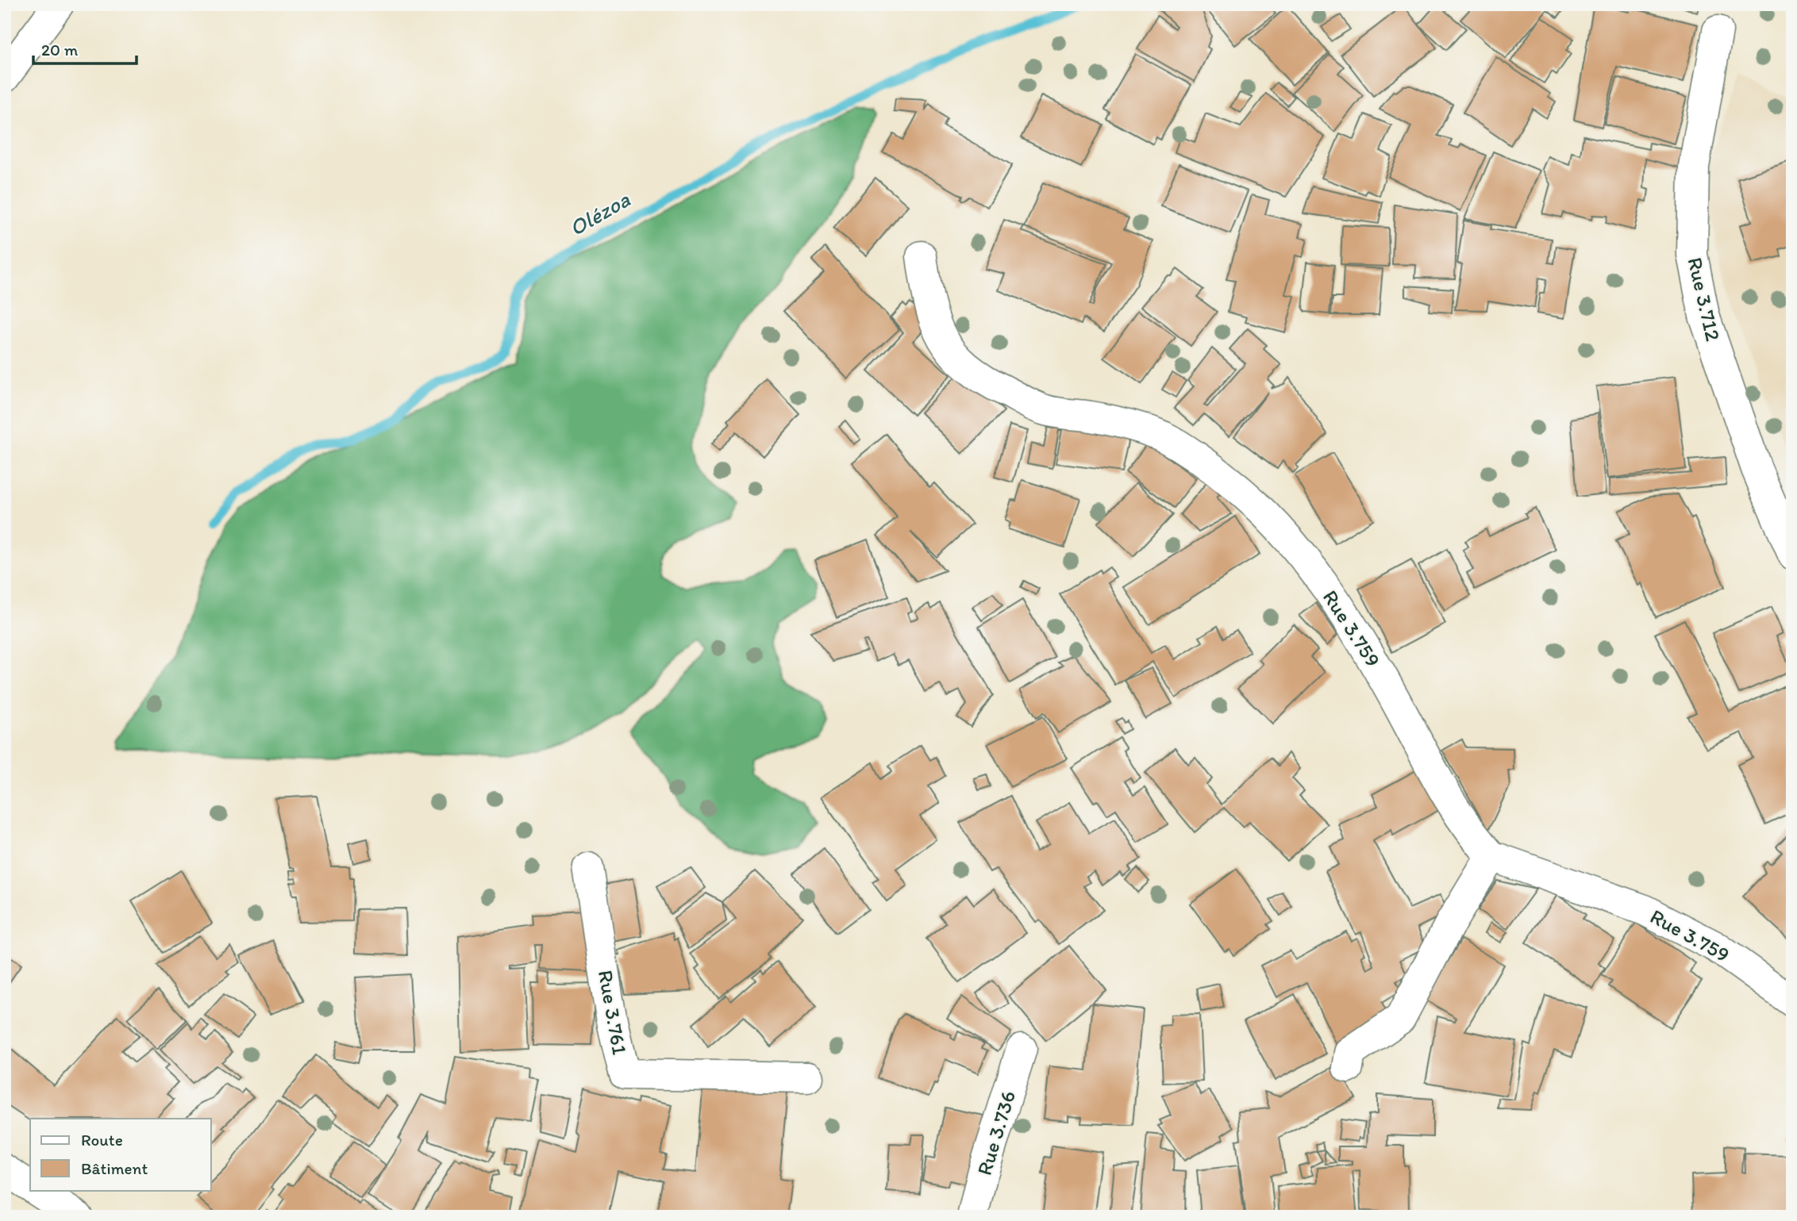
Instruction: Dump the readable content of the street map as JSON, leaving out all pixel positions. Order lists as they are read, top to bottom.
{
  "streets": {
    "street": [
      "Rue 3.712",
      "Rue 3.759",
      "Rue 3.761",
      "Rue 3.736"
    ]
  },
  "water": ["Olézoa"],
  "legend": ["Route", "Bâtiment"],
  "scale_bar": "20 m"
}
